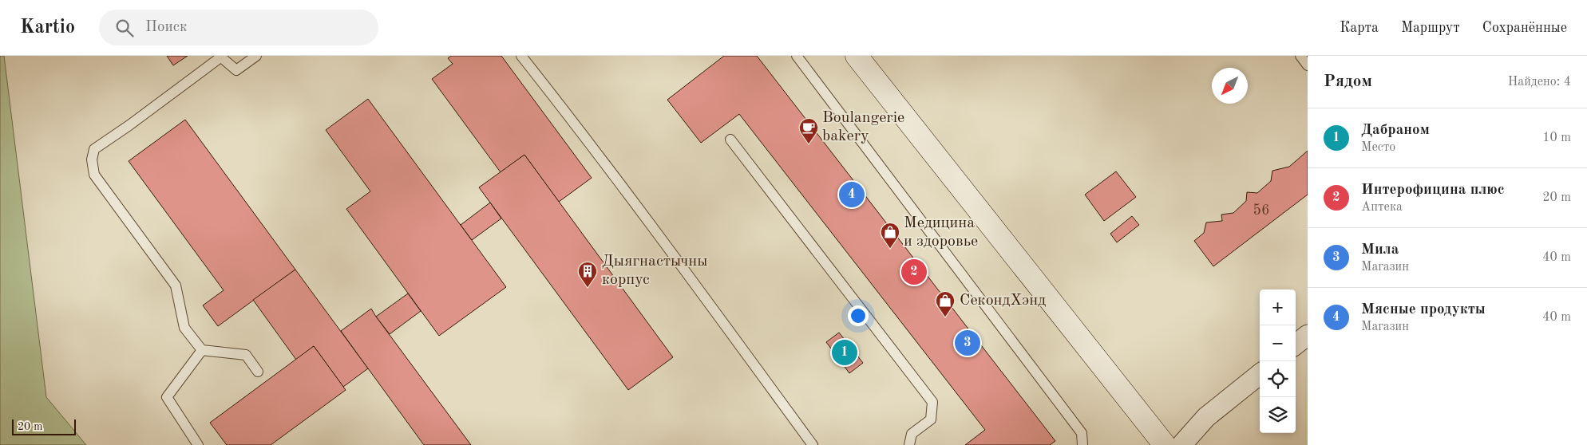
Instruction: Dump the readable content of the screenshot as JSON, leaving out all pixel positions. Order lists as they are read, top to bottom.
{
  "places": {
    "cafe": ["Boulangerie bakery"],
    "shop": ["Медицина и здоровье", "СекондХэнд"],
    "building": ["Дыягнастычны корпус"]
  },
  "house_numbers": ["56"],
  "scale_bar": "20 m",
  "north": "bottom left",
  "page": {
    "header": "Kartio",
    "search": "Поиск",
    "nav": ["Карта", "Маршрут", "Сохранённые"],
    "heading": ["Рядом", "Найдено: 4"],
    "list": [
      {
        "mark": "1",
        "name": "Дабраном",
        "note": "Место",
        "value": "10 m"
      },
      {
        "mark": "2",
        "name": "Интерофицина плюс",
        "note": "Аптека",
        "value": "20 m"
      },
      {
        "mark": "3",
        "name": "Мила",
        "note": "Магазин",
        "value": "40 m"
      },
      {
        "mark": "4",
        "name": "Мясные продукты",
        "note": "Магазин",
        "value": "40 m"
      }
    ],
    "pins": [
      "4",
      "2",
      "3",
      "1"
    ],
    "map_buttons": ["+", "−"],
    "scale": "20 m"
  }
}
